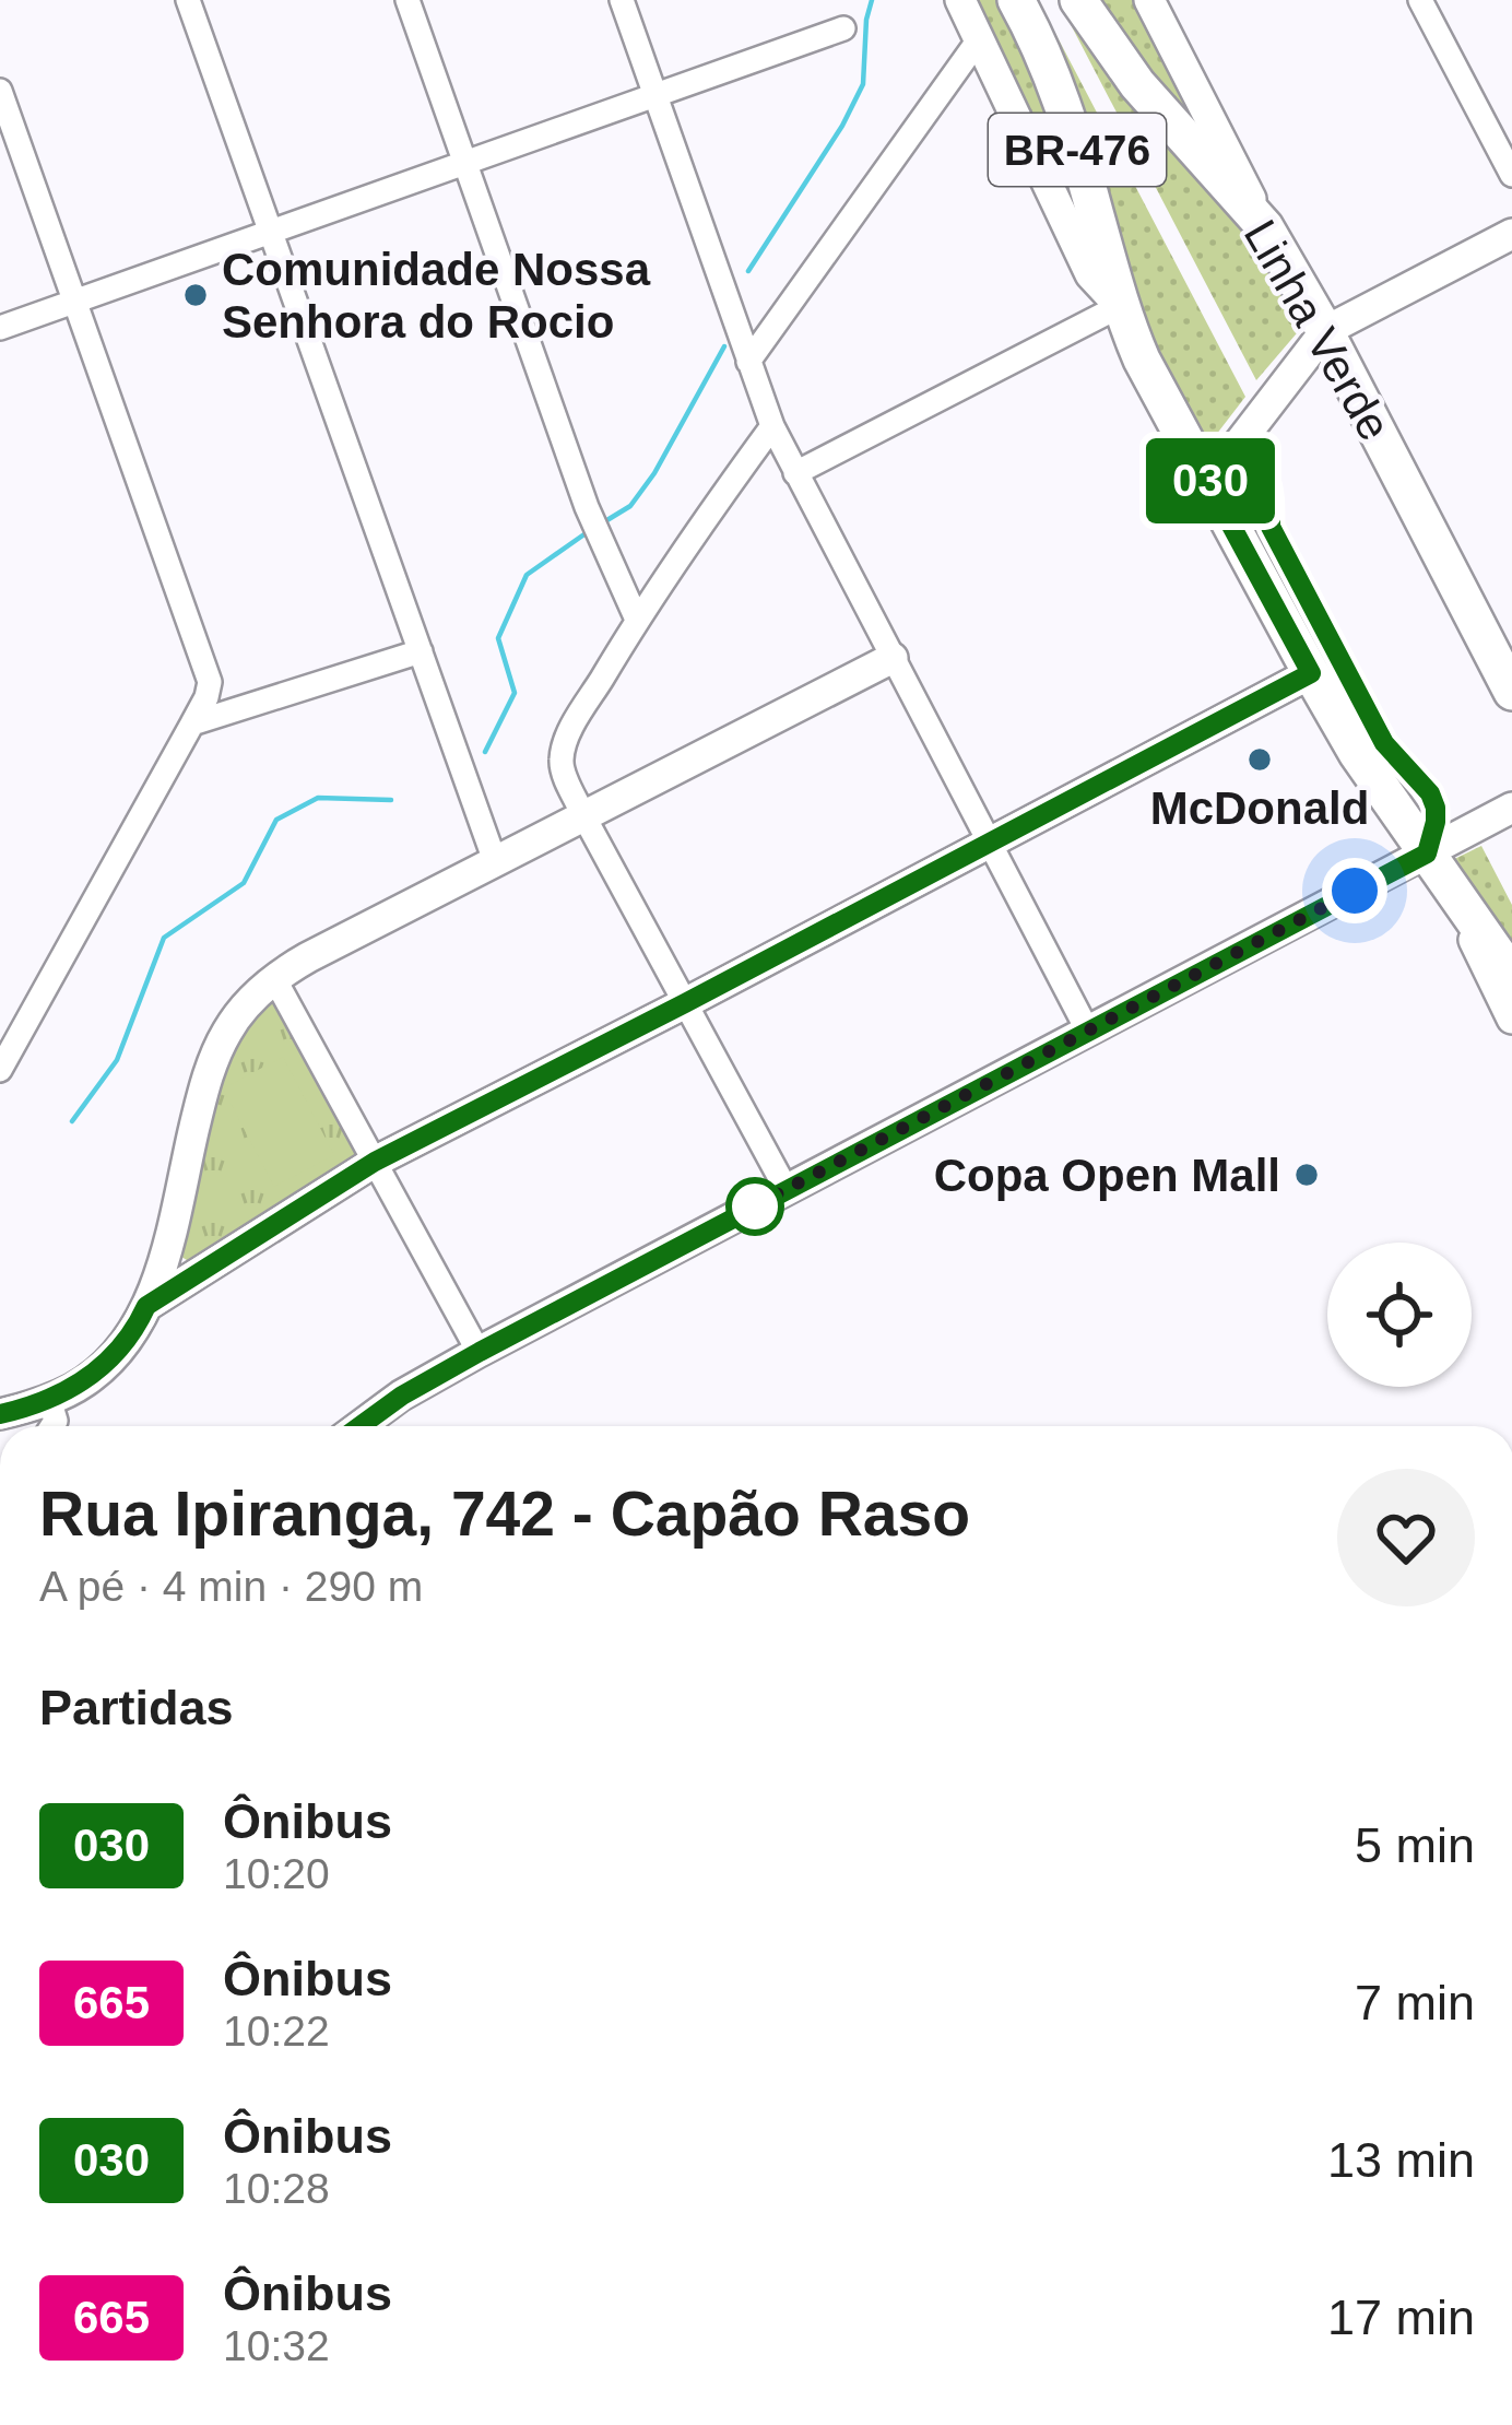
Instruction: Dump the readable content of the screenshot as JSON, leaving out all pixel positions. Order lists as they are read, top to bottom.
{
  "streets": {
    "highway": ["BR-476", "Linha Verde"]
  },
  "places": ["Comunidade Nossa Senhora do Rocio", "McDonald", "Copa Open Mall"],
  "lines": ["bus line 030"],
  "page": {
    "on_map": "030",
    "heading": [
      ["Rua Ipiranga, 742 - Capão Raso", "A pé · 4 min · 290 m"],
      "Partidas"
    ],
    "list": [
      {
        "mark": "030",
        "name": "Ônibus",
        "note": "10:20",
        "value": "5 min"
      },
      {
        "mark": "665",
        "name": "Ônibus",
        "note": "10:22",
        "value": "7 min"
      },
      {
        "mark": "030",
        "name": "Ônibus",
        "note": "10:28",
        "value": "13 min"
      },
      {
        "mark": "665",
        "name": "Ônibus",
        "note": "10:32",
        "value": "17 min"
      }
    ]
  }
}
